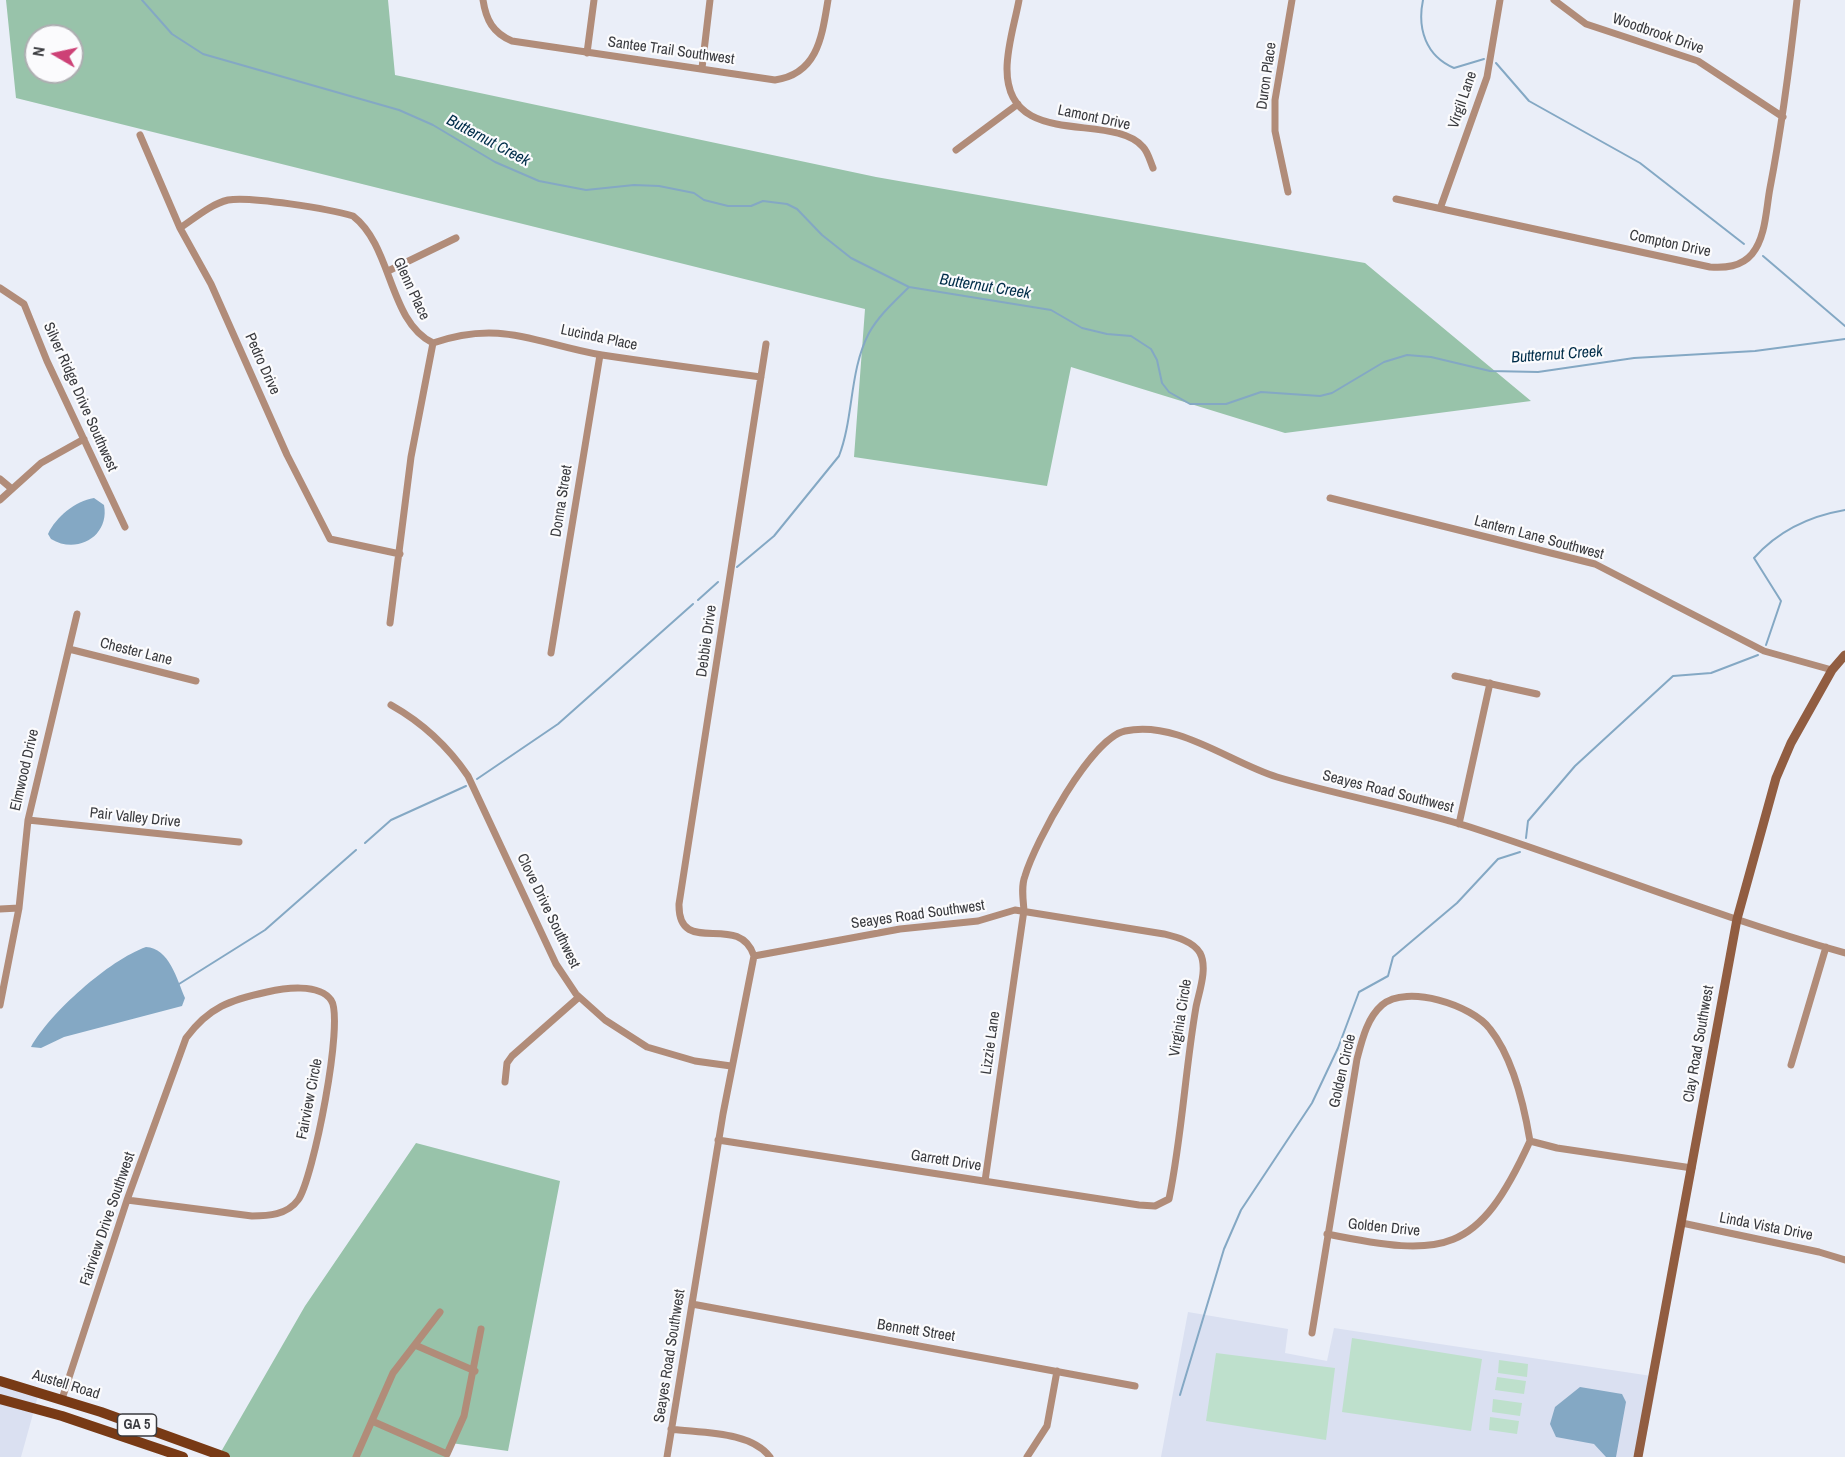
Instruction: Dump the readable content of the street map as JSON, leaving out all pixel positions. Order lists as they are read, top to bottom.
{
  "streets": {
    "main road": ["Austell Road", "GA 5"],
    "street": [
      "Woodbrook Drive",
      "Santee Trail Southwest",
      "Duron Place",
      "Virgil Lane",
      "Lamont Drive",
      "Compton Drive",
      "Glenn Place",
      "Lucinda Place",
      "Pedro Drive",
      "Silver Ridge Drive Southwest",
      "Donna Street",
      "Lantern Lane Southwest",
      "Debbie Drive",
      "Chester Lane",
      "Elmwood Drive",
      "Seayes Road Southwest",
      "Pair Valley Drive",
      "Clove Drive Southwest",
      "Virginia Circle",
      "Lizzie Lane",
      "Clay Road Southwest",
      "Golden Circle",
      "Fairview Circle",
      "Garrett Drive",
      "Fairview Drive Southwest",
      "Linda Vista Drive",
      "Golden Drive",
      "Bennett Street"
    ]
  },
  "crossings": [
    ["Woodbrook Drive", "Compton Drive"],
    ["Virgil Lane", "Compton Drive"],
    ["Glenn Place", "Lucinda Place"],
    ["Glenn Place", "Pedro Drive"],
    ["Lucinda Place", "Donna Street"],
    ["Lucinda Place", "Debbie Drive"],
    ["Lantern Lane Southwest", "Clay Road Southwest"],
    ["Debbie Drive", "Seayes Road Southwest"],
    ["Chester Lane", "Elmwood Drive"],
    ["Elmwood Drive", "Pair Valley Drive"],
    ["Seayes Road Southwest", "Clove Drive Southwest"],
    ["Seayes Road Southwest", "Virginia Circle"],
    ["Seayes Road Southwest", "Lizzie Lane"],
    ["Seayes Road Southwest", "Clay Road Southwest"],
    ["Seayes Road Southwest", "Garrett Drive"],
    ["Seayes Road Southwest", "Bennett Street"],
    ["Virginia Circle", "Lizzie Lane"],
    ["Virginia Circle", "Garrett Drive"],
    ["Lizzie Lane", "Garrett Drive"],
    ["Clay Road Southwest", "Linda Vista Drive"],
    ["Golden Circle", "Golden Drive"],
    ["Fairview Circle", "Fairview Drive Southwest"],
    ["Fairview Drive Southwest", "Austell Road"]
  ],
  "water": ["Butternut Creek"],
  "north": "left"
}
